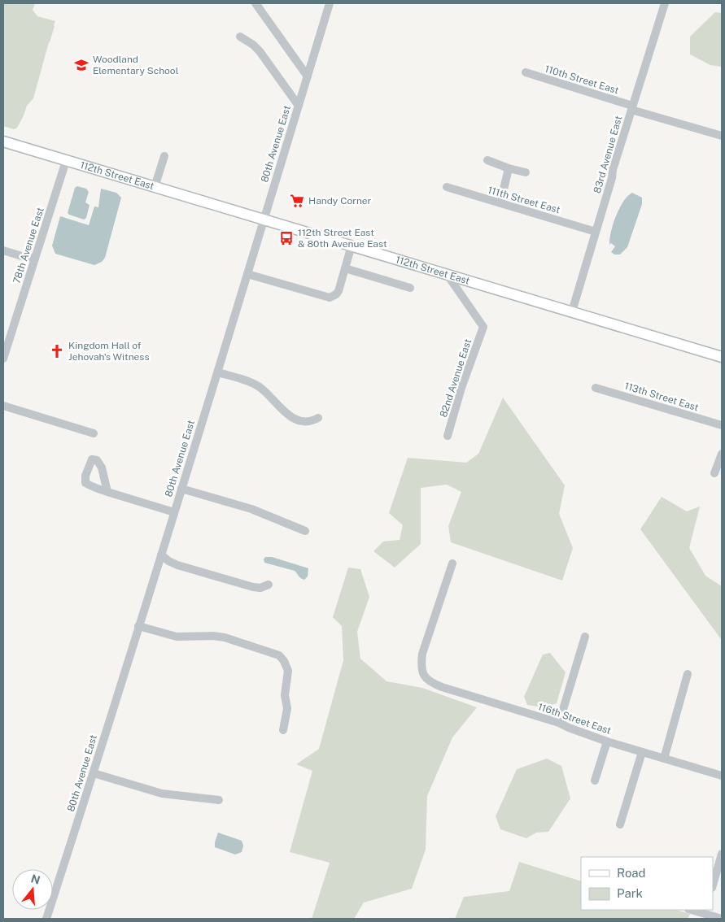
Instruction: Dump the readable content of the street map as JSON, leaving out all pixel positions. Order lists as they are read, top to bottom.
{
  "streets": {
    "main road": ["112th Street East"],
    "street": [
      "110th Street East",
      "80th Avenue East",
      "83rd Avenue East",
      "111th Street East",
      "78th Avenue East",
      "82nd Avenue East",
      "113th Street East",
      "116th Street East"
    ]
  },
  "crossings": [
    ["110th Street East", "83rd Avenue East"],
    ["80th Avenue East", "112th Street East"],
    ["83rd Avenue East", "112th Street East"],
    ["83rd Avenue East", "111th Street East"],
    ["112th Street East", "78th Avenue East"],
    ["112th Street East", "82nd Avenue East"]
  ],
  "places": {
    "school or university": ["Woodland Elementary School"],
    "supermarket": ["Handy Corner"],
    "bus stop": ["112th Street East & 80th Avenue East"],
    "church": ["Kingdom Hall of Jehovah's Witness"]
  },
  "legend": ["Road", "Park"],
  "north": "top"
}
